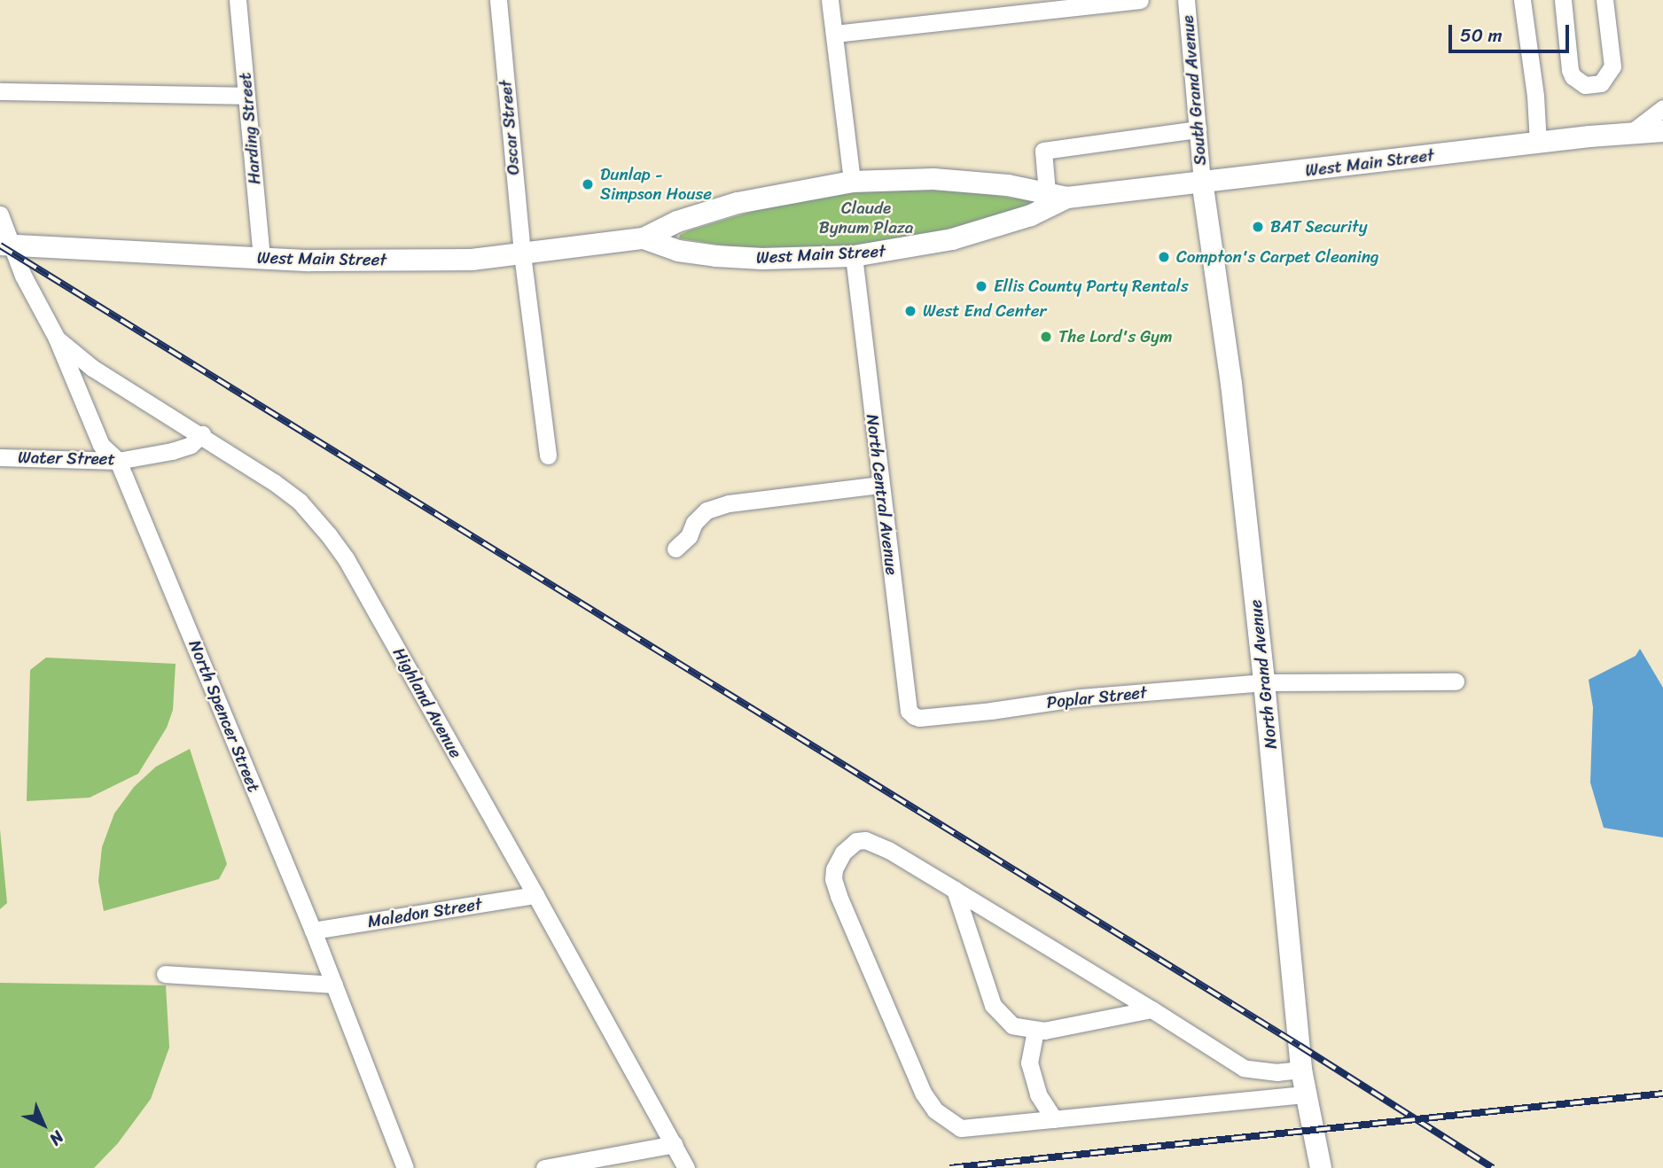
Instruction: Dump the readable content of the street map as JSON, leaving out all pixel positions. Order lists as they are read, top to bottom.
{
  "streets": {
    "main road": ["West Main Street", "North Grand Avenue"],
    "street": [
      "South Grand Avenue",
      "Oscar Street",
      "Harding Street",
      "Water Street",
      "North Central Avenue",
      "Poplar Street",
      "Highland Avenue",
      "North Spencer Street",
      "Maledon Street"
    ]
  },
  "crossings": [
    ["South Grand Avenue", "West Main Street"],
    ["South Grand Avenue", "North Grand Avenue"],
    ["Oscar Street", "West Main Street"],
    ["Harding Street", "West Main Street"],
    ["West Main Street", "North Central Avenue"],
    ["West Main Street", "North Grand Avenue"],
    ["West Main Street", "North Spencer Street"],
    ["Water Street", "Highland Avenue"],
    ["Water Street", "North Spencer Street"],
    ["North Central Avenue", "Poplar Street"],
    ["North Grand Avenue", "Poplar Street"],
    ["Highland Avenue", "North Spencer Street"],
    ["Highland Avenue", "Maledon Street"],
    ["North Spencer Street", "Maledon Street"]
  ],
  "parks": ["Claude Bynum Plaza"],
  "places": [
    "Dunlap - Simpson House",
    "BAT Security",
    "Compton's Carpet Cleaning",
    "Ellis County Party Rentals",
    "West End Center",
    "The Lord's Gym"
  ],
  "scale_bar": "50 m",
  "north": "bottom right"
}
